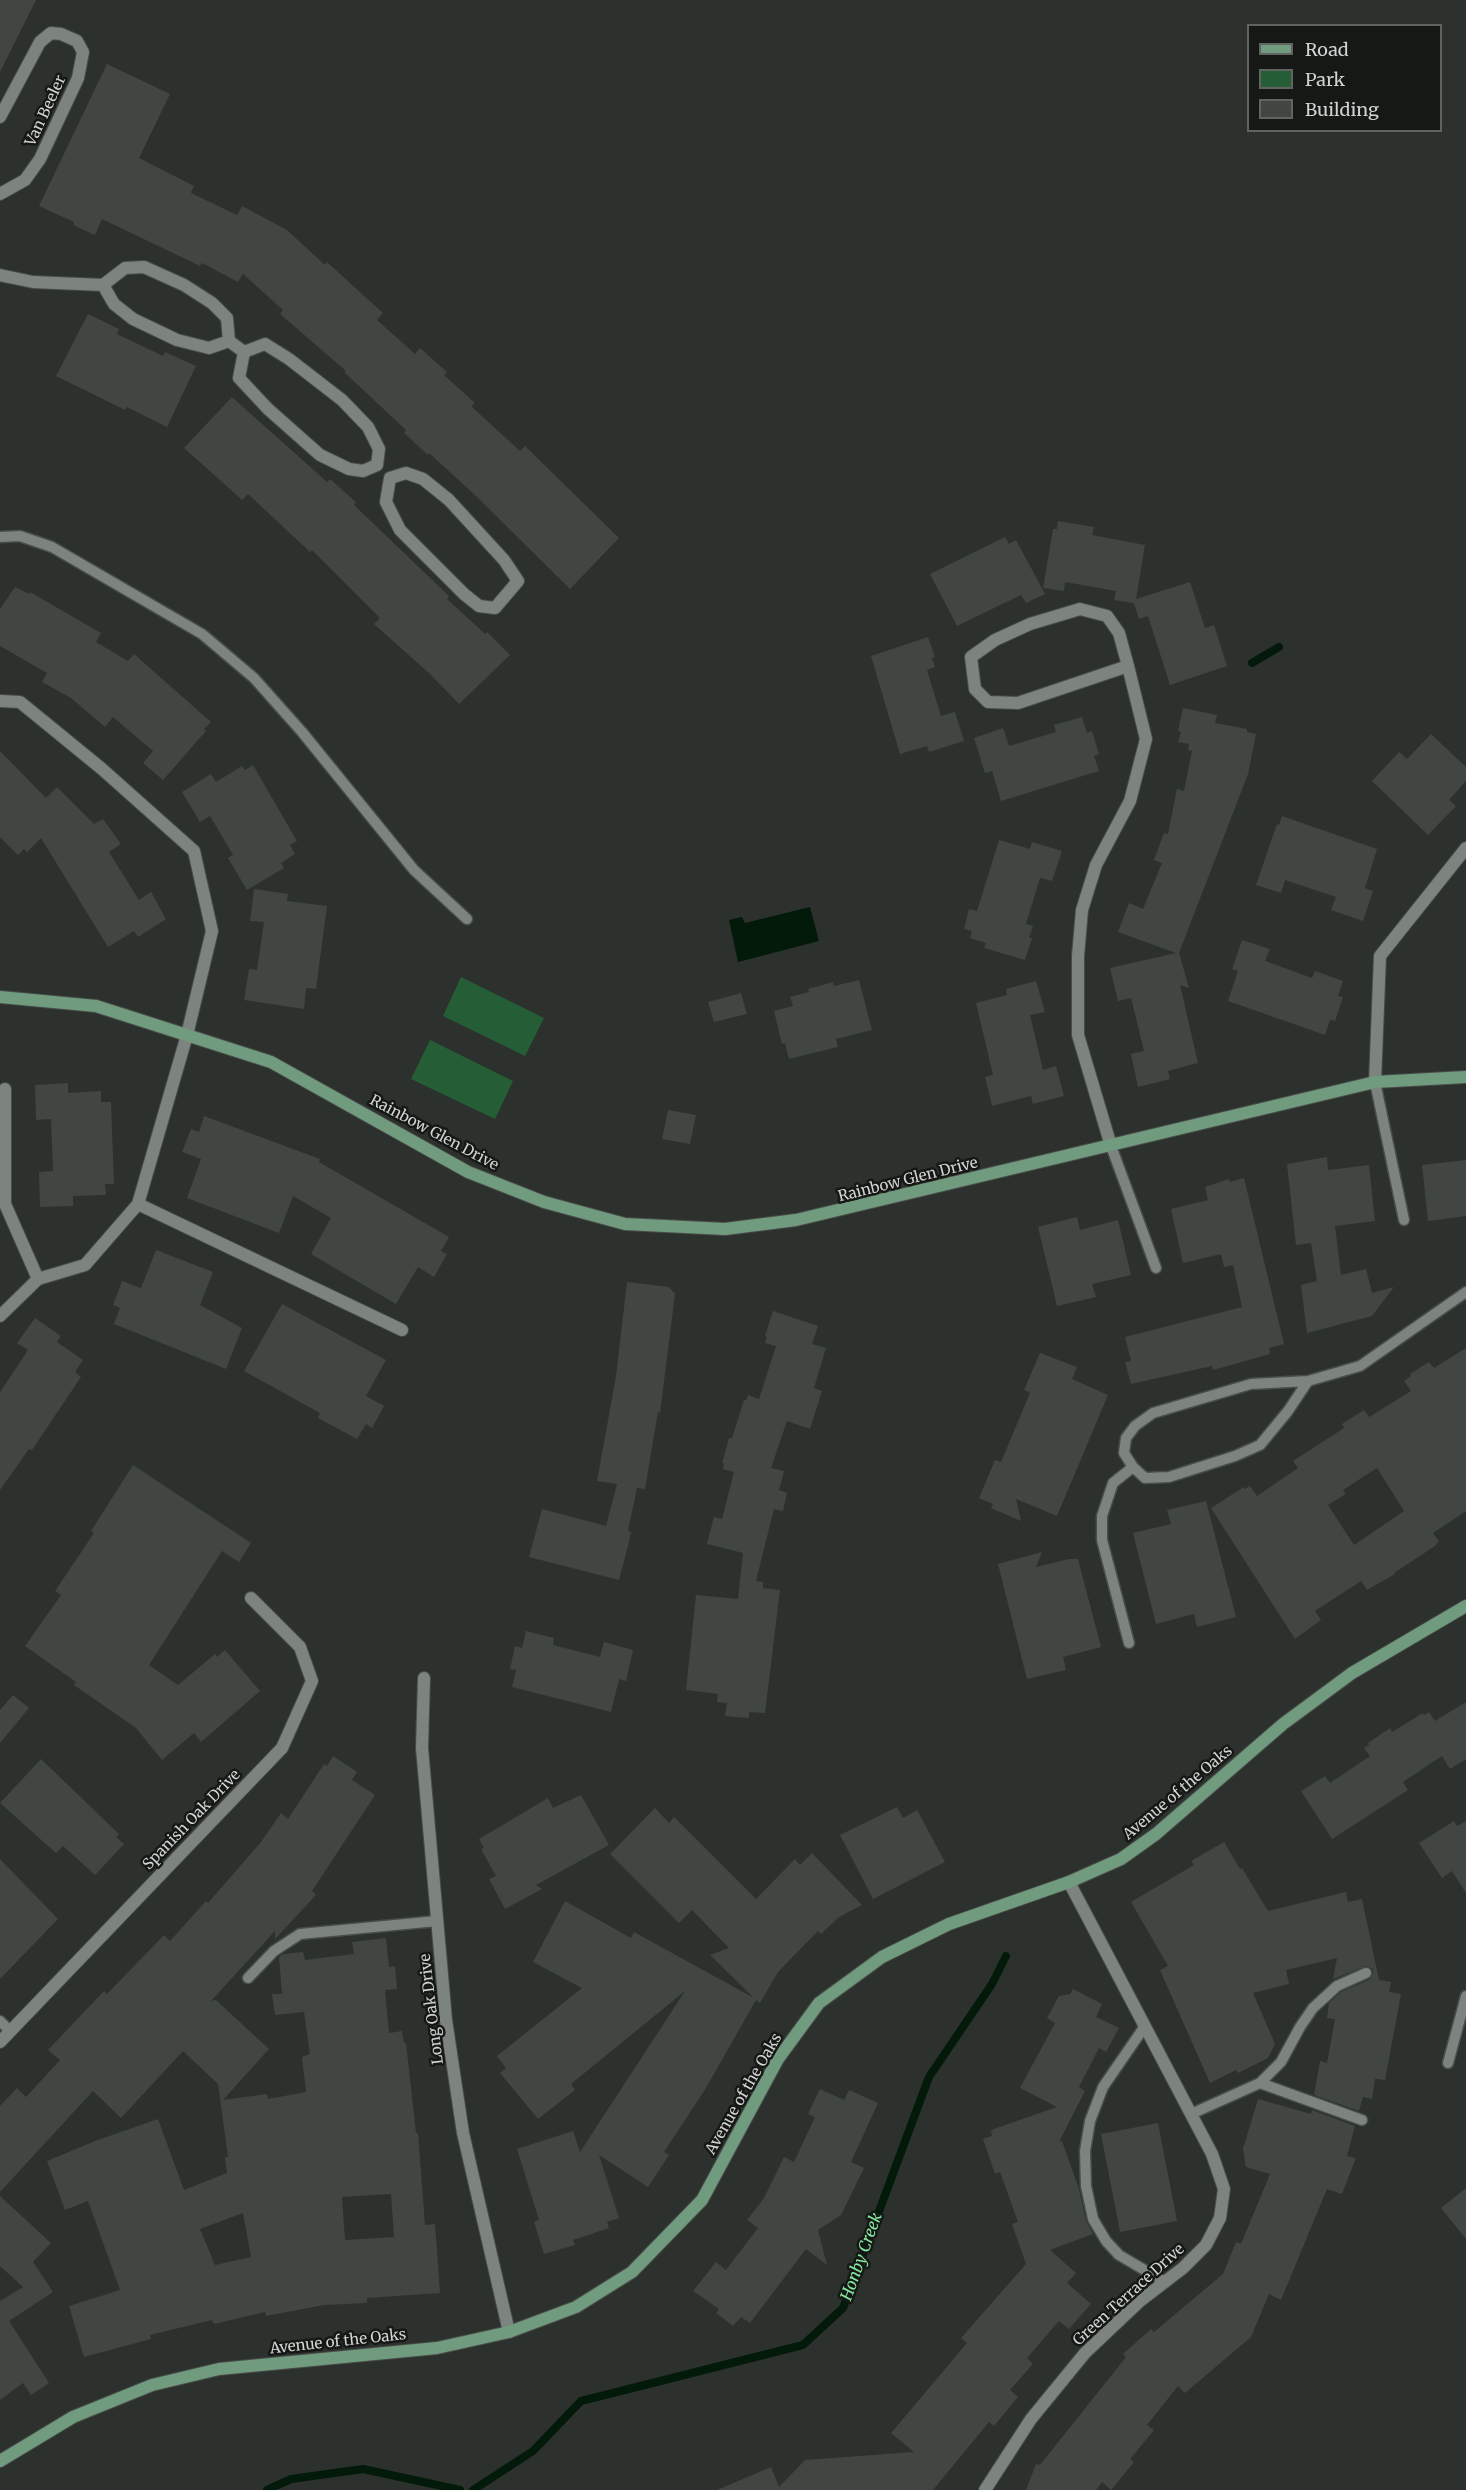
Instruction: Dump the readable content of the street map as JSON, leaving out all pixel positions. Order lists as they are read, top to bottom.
{
  "streets": {
    "street": [
      "Van Beeler",
      "Rainbow Glen Drive",
      "Avenue of the Oaks",
      "Spanish Oak Drive",
      "Long Oak Drive",
      "Green Terrace Drive"
    ]
  },
  "crossings": [
    ["Avenue of the Oaks", "Long Oak Drive"],
    ["Avenue of the Oaks", "Green Terrace Drive"]
  ],
  "water": ["Honby Creek"],
  "legend": ["Road", "Park", "Building"]
}
